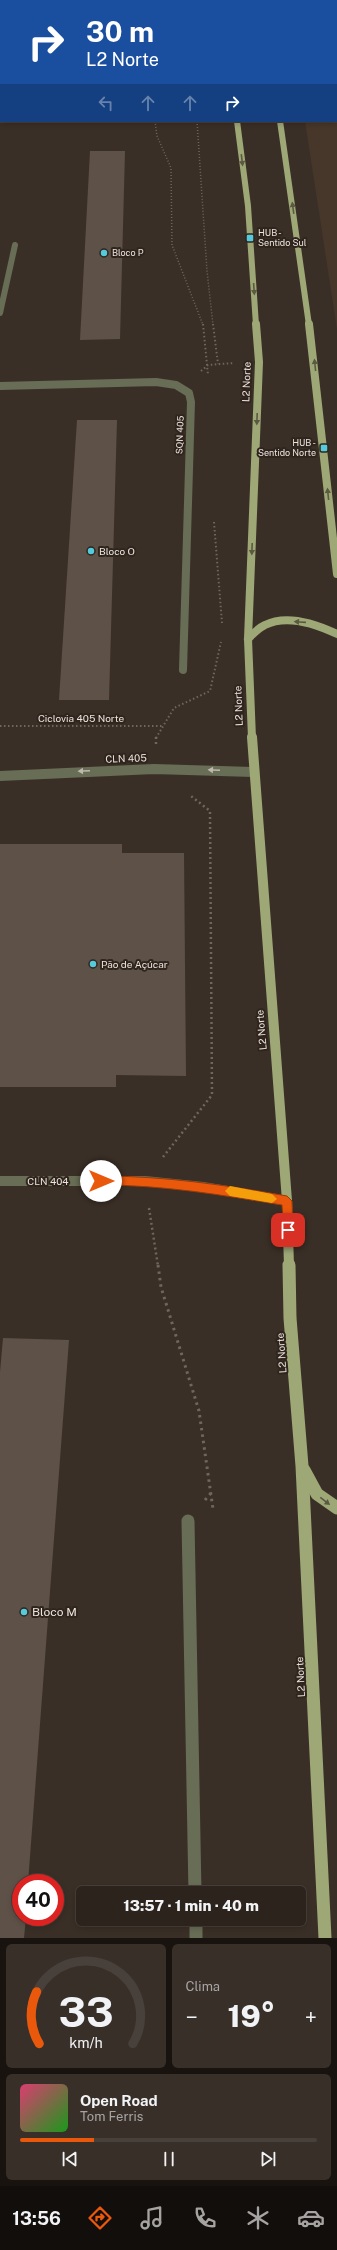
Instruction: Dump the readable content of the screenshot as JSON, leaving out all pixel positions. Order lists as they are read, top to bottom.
{
  "streets": {
    "main road": ["L2 Norte"],
    "street": ["SQN 405", "CLN 405", "CLN 404"],
    "path": ["Ciclovia 405 Norte"]
  },
  "crossings": [
    ["L2 Norte", "CLN 405"],
    ["L2 Norte", "CLN 404"]
  ],
  "one_way": ["CLN 405"],
  "places": {
    "transit": ["HUB - Sentido Sul", "HUB - Sentido Norte"],
    "other": [
      "Bloco P",
      "Bloco O",
      "Pão de Açúcar",
      "Bloco M"
    ]
  },
  "page": {
    "turn": ["30 m", "L2 Norte"],
    "limit": "40",
    "trip": "13:57 · 1 min · 40 m",
    "tile": "Clima",
    "heat": ["−", "19°", "+"],
    "song": ["Open Road", "Tom Ferris"],
    "tabs": "13:56",
    "gauge": ["33", "km/h"]
  }
}
